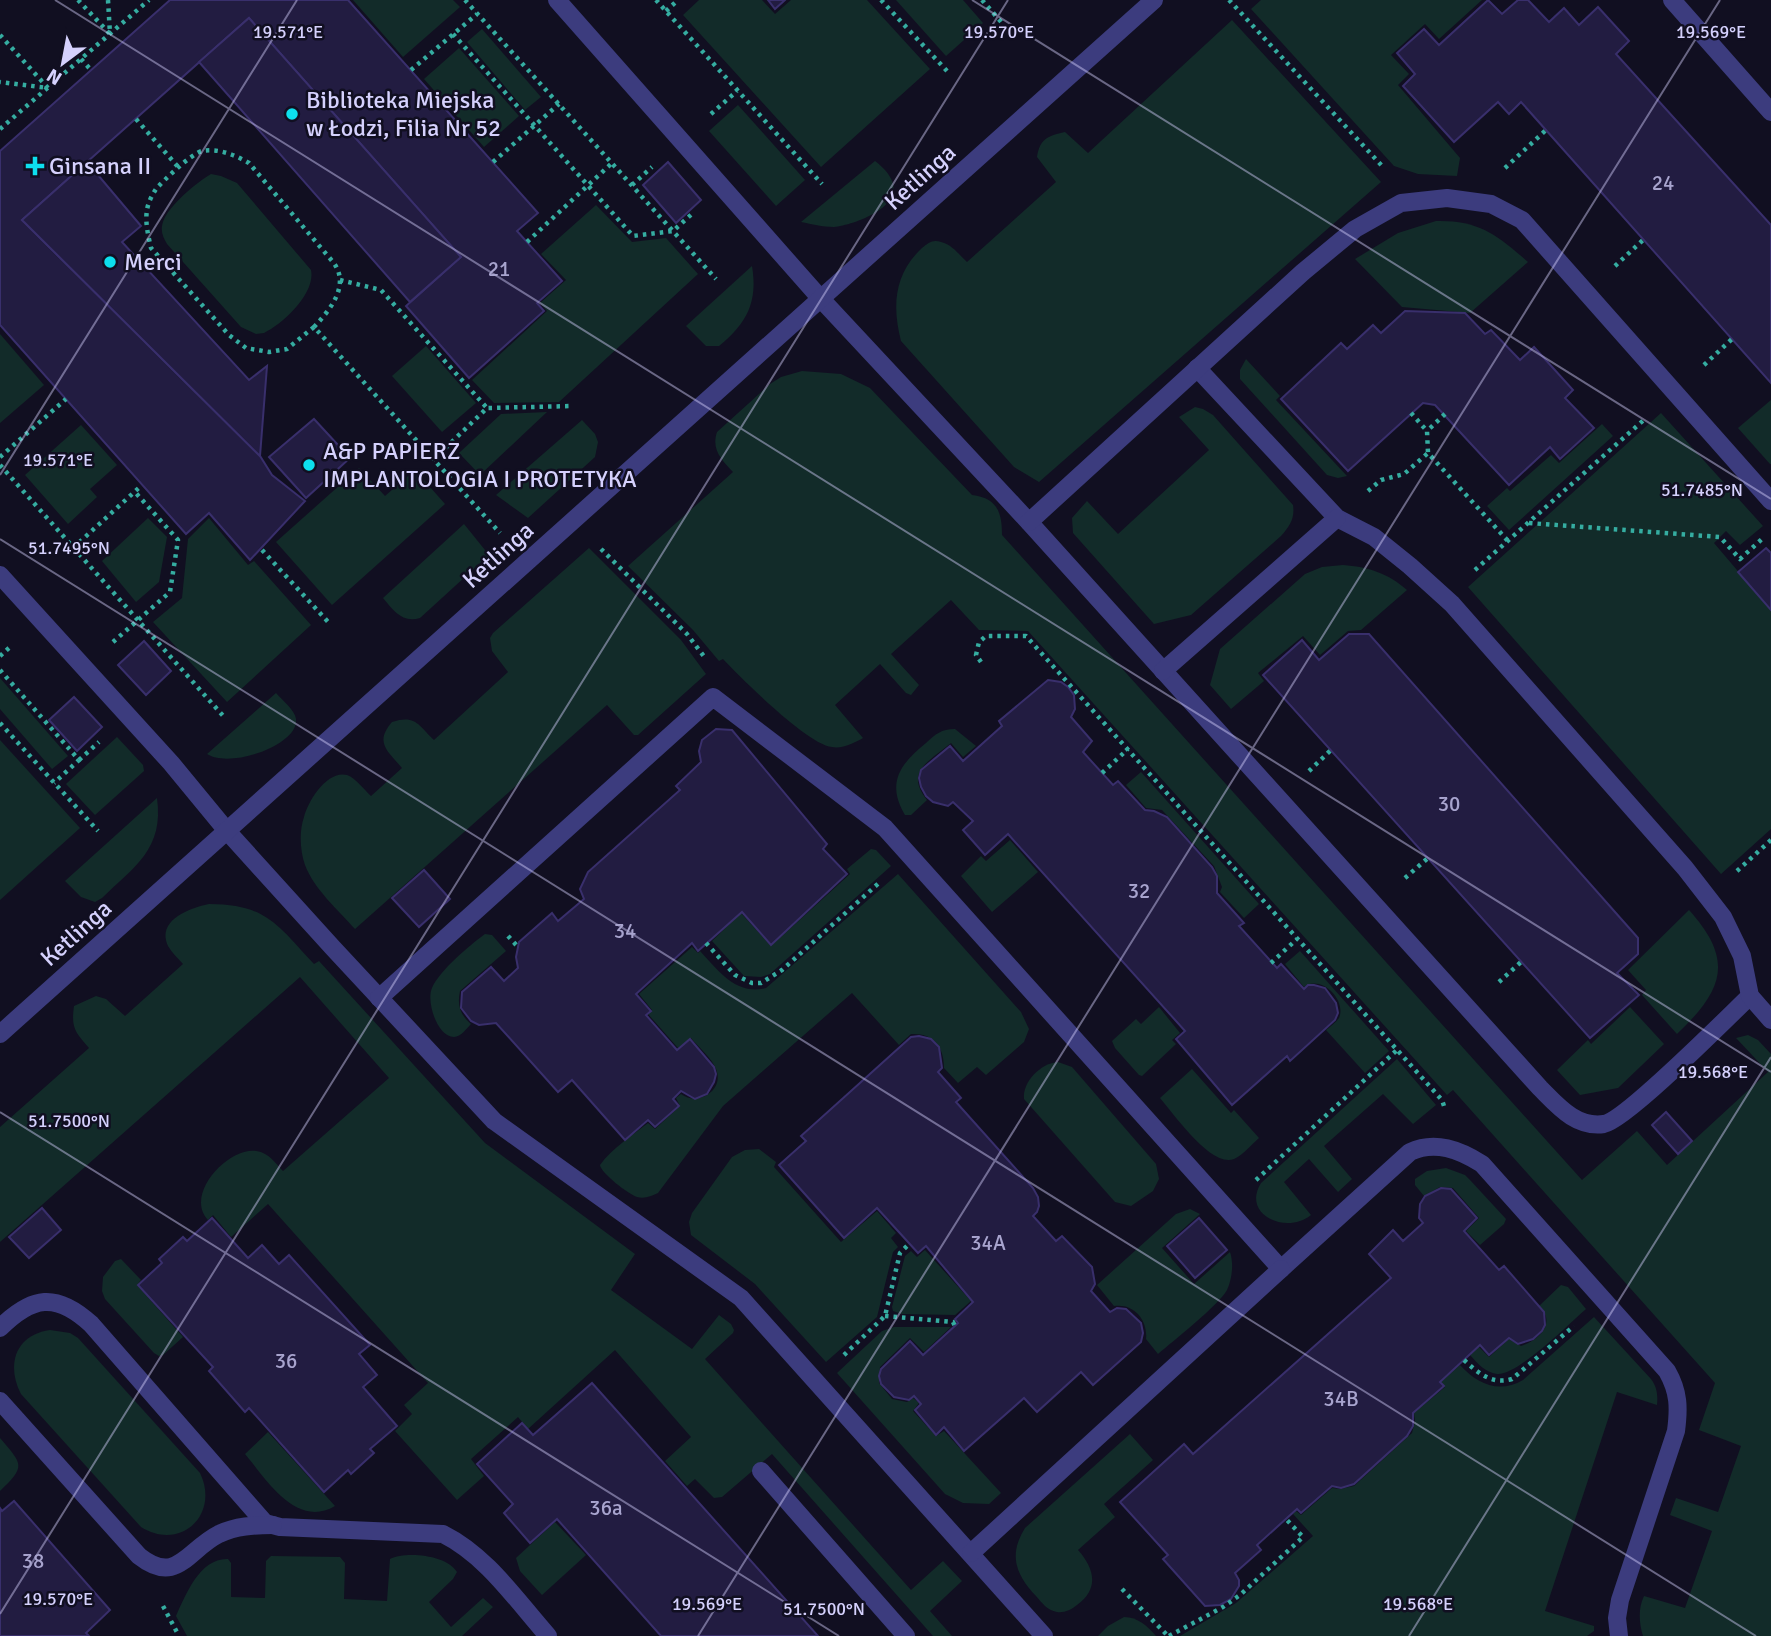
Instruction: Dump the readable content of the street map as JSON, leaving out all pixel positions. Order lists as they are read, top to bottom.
{
  "streets": {
    "street": ["Ketlinga"]
  },
  "places": {
    "other": ["Biblioteka Miejska w Łodzi, Filia Nr 52", "Merci", "A&P PAPIERZ IMPLANTOLOGIA I PROTETYKA"],
    "health": ["Ginsana II"]
  },
  "house_numbers": [
    "24",
    "21",
    "30",
    "32",
    "34",
    "34A",
    "36",
    "34B",
    "36a",
    "38"
  ],
  "north": "bottom left",
  "coordinates": [
    "19.571°E",
    "19.570°E",
    "19.569°E",
    "51.7485°N",
    "51.7495°N",
    "19.568°E",
    "51.7500°N"
  ]
}
